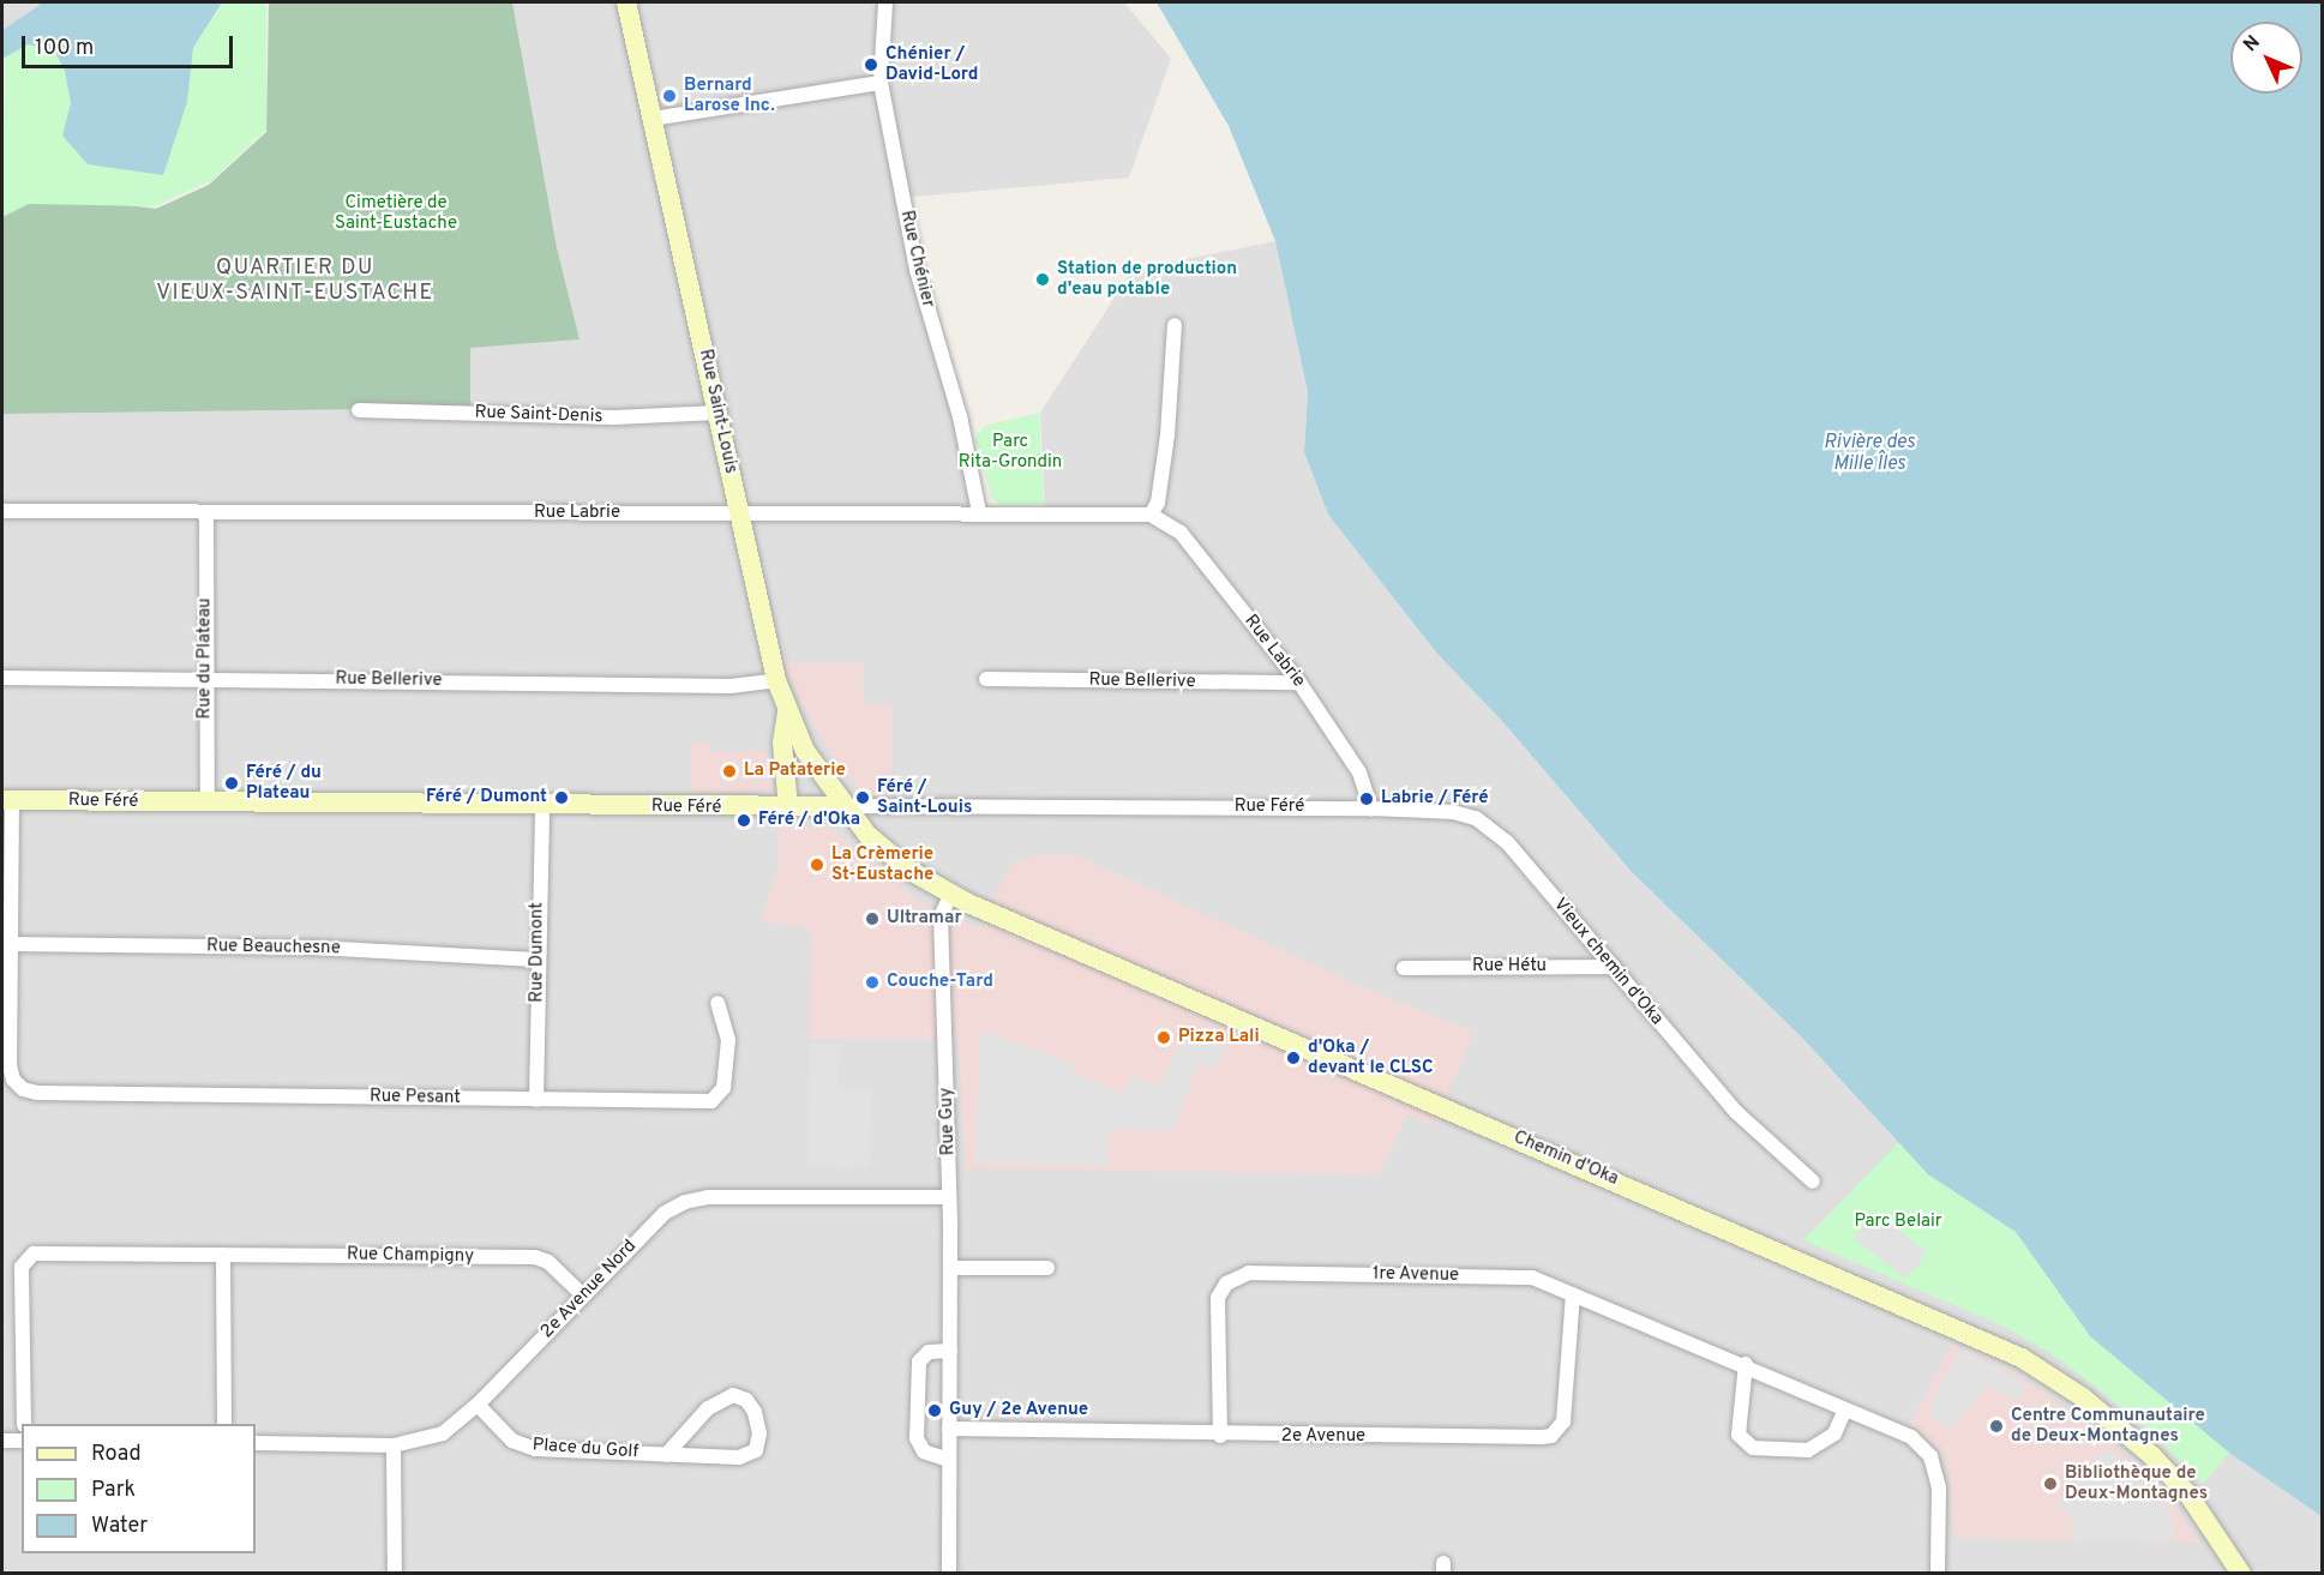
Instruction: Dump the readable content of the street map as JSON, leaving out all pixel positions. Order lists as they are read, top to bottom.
{
  "streets": {
    "main road": ["Rue Saint-Louis", "Rue Féré", "Chemin d'Oka"],
    "street": [
      "Rue Chénier",
      "Rue Saint-Denis",
      "Rue Labrie",
      "Rue du Plateau",
      "Rue Bellerive",
      "Rue Beauchesne",
      "Rue Dumont",
      "Vieux chemin d'Oka",
      "Rue Hétu",
      "Rue Pesant",
      "Rue Guy",
      "Rue Champigny",
      "1re Avenue",
      "2e Avenue Nord",
      "2e Avenue",
      "Place du Golf"
    ]
  },
  "crossings": [
    ["Rue Chénier", "Rue Labrie"],
    ["Rue Saint-Louis", "Rue Saint-Denis"],
    ["Rue Saint-Louis", "Rue Labrie"],
    ["Rue Saint-Louis", "Rue Bellerive"],
    ["Rue Saint-Louis", "Rue Féré"],
    ["Rue Saint-Louis", "Chemin d'Oka"],
    ["Rue Labrie", "Rue du Plateau"],
    ["Rue Labrie", "Rue Bellerive"],
    ["Rue Labrie", "Rue Féré"],
    ["Rue Labrie", "Vieux chemin d'Oka"],
    ["Rue du Plateau", "Rue Bellerive"],
    ["Rue du Plateau", "Rue Féré"],
    ["Rue Féré", "Rue Dumont"],
    ["Rue Féré", "Vieux chemin d'Oka"],
    ["Rue Féré", "Chemin d'Oka"],
    ["Rue Beauchesne", "Rue Dumont"],
    ["Rue Beauchesne", "Rue Pesant"],
    ["Rue Dumont", "Rue Pesant"],
    ["Vieux chemin d'Oka", "Rue Hétu"],
    ["Rue Guy", "Chemin d'Oka"],
    ["Rue Guy", "2e Avenue Nord"],
    ["Rue Guy", "2e Avenue"],
    ["Rue Champigny", "2e Avenue Nord"],
    ["1re Avenue", "2e Avenue"],
    ["2e Avenue Nord", "Place du Golf"]
  ],
  "districts": ["QUARTIER DU VIEUX-SAINT-EUSTACHE"],
  "water": ["Rivière des Mille Îles"],
  "parks": ["Cimetière de Saint-Eustache", "Parc Rita-Grondin", "Parc Belair"],
  "places": [
    "Chénier / David-Lord",
    "Bernard Larose Inc.",
    "Station de production d'eau potable",
    "La Pataterie",
    "Féré / du Plateau",
    "Féré / Dumont",
    "Féré / Saint-Louis",
    "Labrie / Féré",
    "Féré / d'Oka",
    "La Crèmerie St-Eustache",
    "Ultramar",
    "Couche-Tard",
    "Pizza Lali",
    "d'Oka / devant le CLSC",
    "Guy / 2e Avenue",
    "Centre Communautaire de Deux-Montagnes",
    "Bibliothèque de Deux-Montagnes"
  ],
  "legend": ["Road", "Park", "Water"],
  "scale_bar": "100 m",
  "north": "top left"
}
